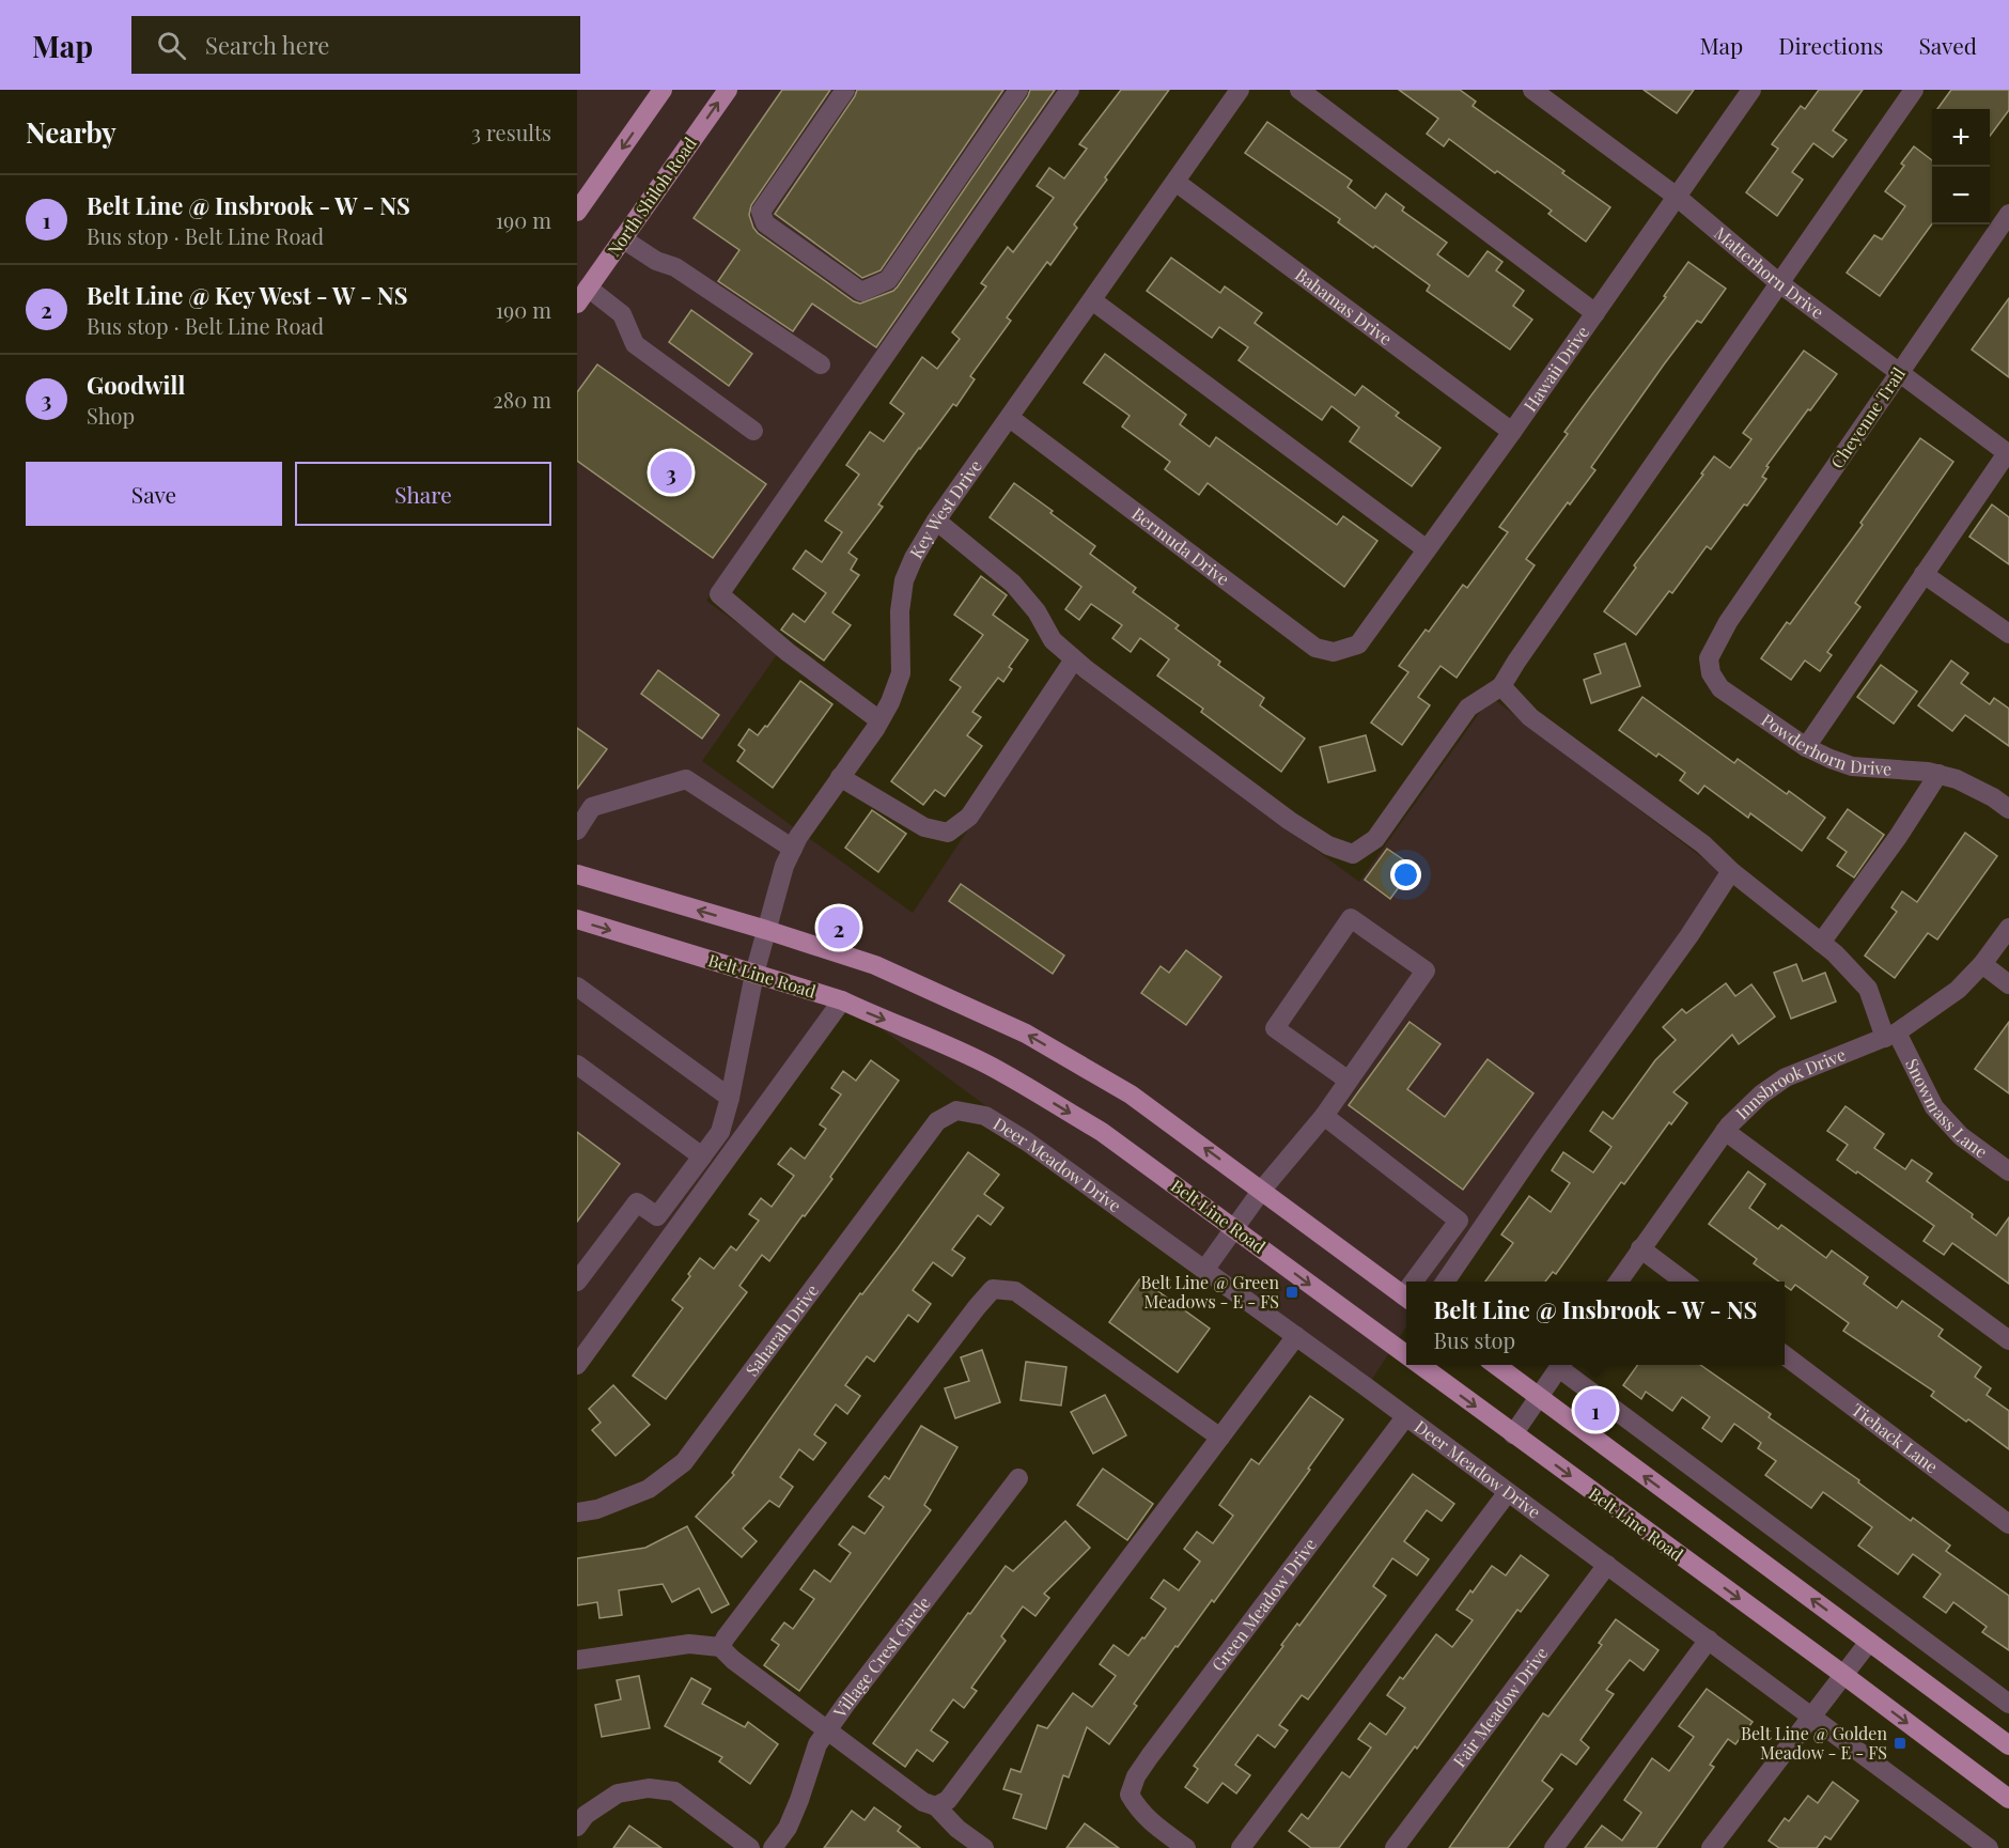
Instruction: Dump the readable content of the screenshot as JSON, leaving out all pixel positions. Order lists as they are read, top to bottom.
{
  "streets": {
    "main road": ["North Shiloh Road", "Belt Line Road"],
    "street": [
      "Matterhorn Drive",
      "Bahamas Drive",
      "Hawaii Drive",
      "Cheyenne Trail",
      "Key West Drive",
      "Bermuda Drive",
      "Powderhorn Drive",
      "Innsbrook Drive",
      "Snowmass Lane",
      "Deer Meadow Drive",
      "Saharah Drive",
      "Tiehack Lane",
      "Green Meadow Drive",
      "Village Crest Circle",
      "Fair Meadow Drive"
    ]
  },
  "crossings": [
    ["Matterhorn Drive", "Hawaii Drive"],
    ["Matterhorn Drive", "Cheyenne Trail"],
    ["Bahamas Drive", "Hawaii Drive"],
    ["Bahamas Drive", "Key West Drive"],
    ["Hawaii Drive", "Bermuda Drive"],
    ["Cheyenne Trail", "Powderhorn Drive"],
    ["Key West Drive", "Bermuda Drive"],
    ["Key West Drive", "Belt Line Road"],
    ["Innsbrook Drive", "Snowmass Lane"],
    ["Deer Meadow Drive", "Saharah Drive"],
    ["Deer Meadow Drive", "Green Meadow Drive"],
    ["Deer Meadow Drive", "Fair Meadow Drive"]
  ],
  "places": {
    "transit": ["Belt Line @ Green Meadows - E - FS", "Belt Line @ Golden Meadow - E - FS"]
  },
  "page": {
    "header": "Map",
    "search": "Search here",
    "nav": ["Map", "Directions", "Saved"],
    "heading": ["Nearby", "3 results"],
    "map_buttons": ["+", "−"],
    "list": [
      {
        "mark": "1",
        "name": "Belt Line @ Insbrook - W - NS",
        "note": "Bus stop · Belt Line Road",
        "value": "190 m"
      },
      {
        "mark": "2",
        "name": "Belt Line @ Key West - W - NS",
        "note": "Bus stop · Belt Line Road",
        "value": "190 m"
      },
      {
        "mark": "3",
        "name": "Goodwill",
        "note": "Shop",
        "value": "280 m"
      }
    ],
    "buttons": ["Save", "Share"],
    "pins": ["3", "2", "1"],
    "popup": ["Belt Line @ Insbrook - W - NS", "Bus stop"]
  }
}
